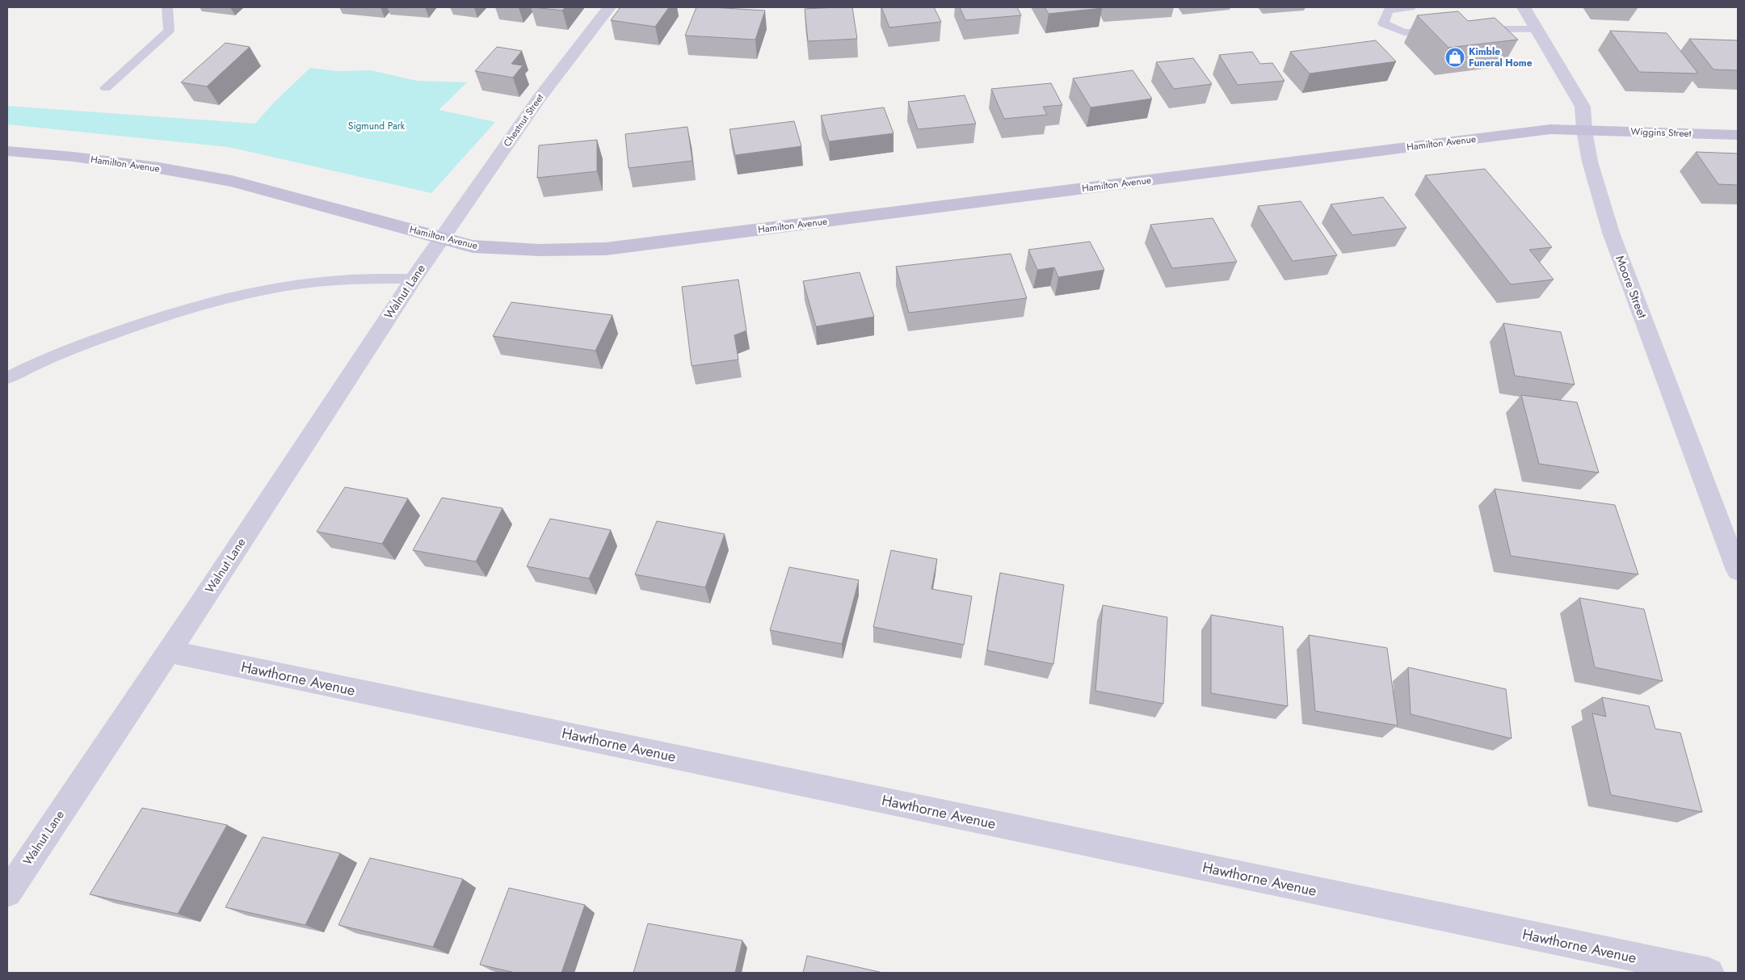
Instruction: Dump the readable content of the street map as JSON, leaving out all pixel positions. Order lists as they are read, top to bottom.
{
  "streets": {
    "street": [
      "Chestnut Street",
      "Wiggins Street",
      "Hamilton Avenue",
      "Moore Street",
      "Walnut Lane",
      "Hawthorne Avenue"
    ]
  },
  "crossings": [
    ["Chestnut Street", "Hamilton Avenue"],
    ["Chestnut Street", "Walnut Lane"],
    ["Wiggins Street", "Hamilton Avenue"],
    ["Wiggins Street", "Moore Street"],
    ["Hamilton Avenue", "Moore Street"],
    ["Hamilton Avenue", "Walnut Lane"],
    ["Walnut Lane", "Hawthorne Avenue"]
  ],
  "parks": ["Sigmund Park"],
  "places": {
    "shop": ["Kimble Funeral Home"]
  }
}
